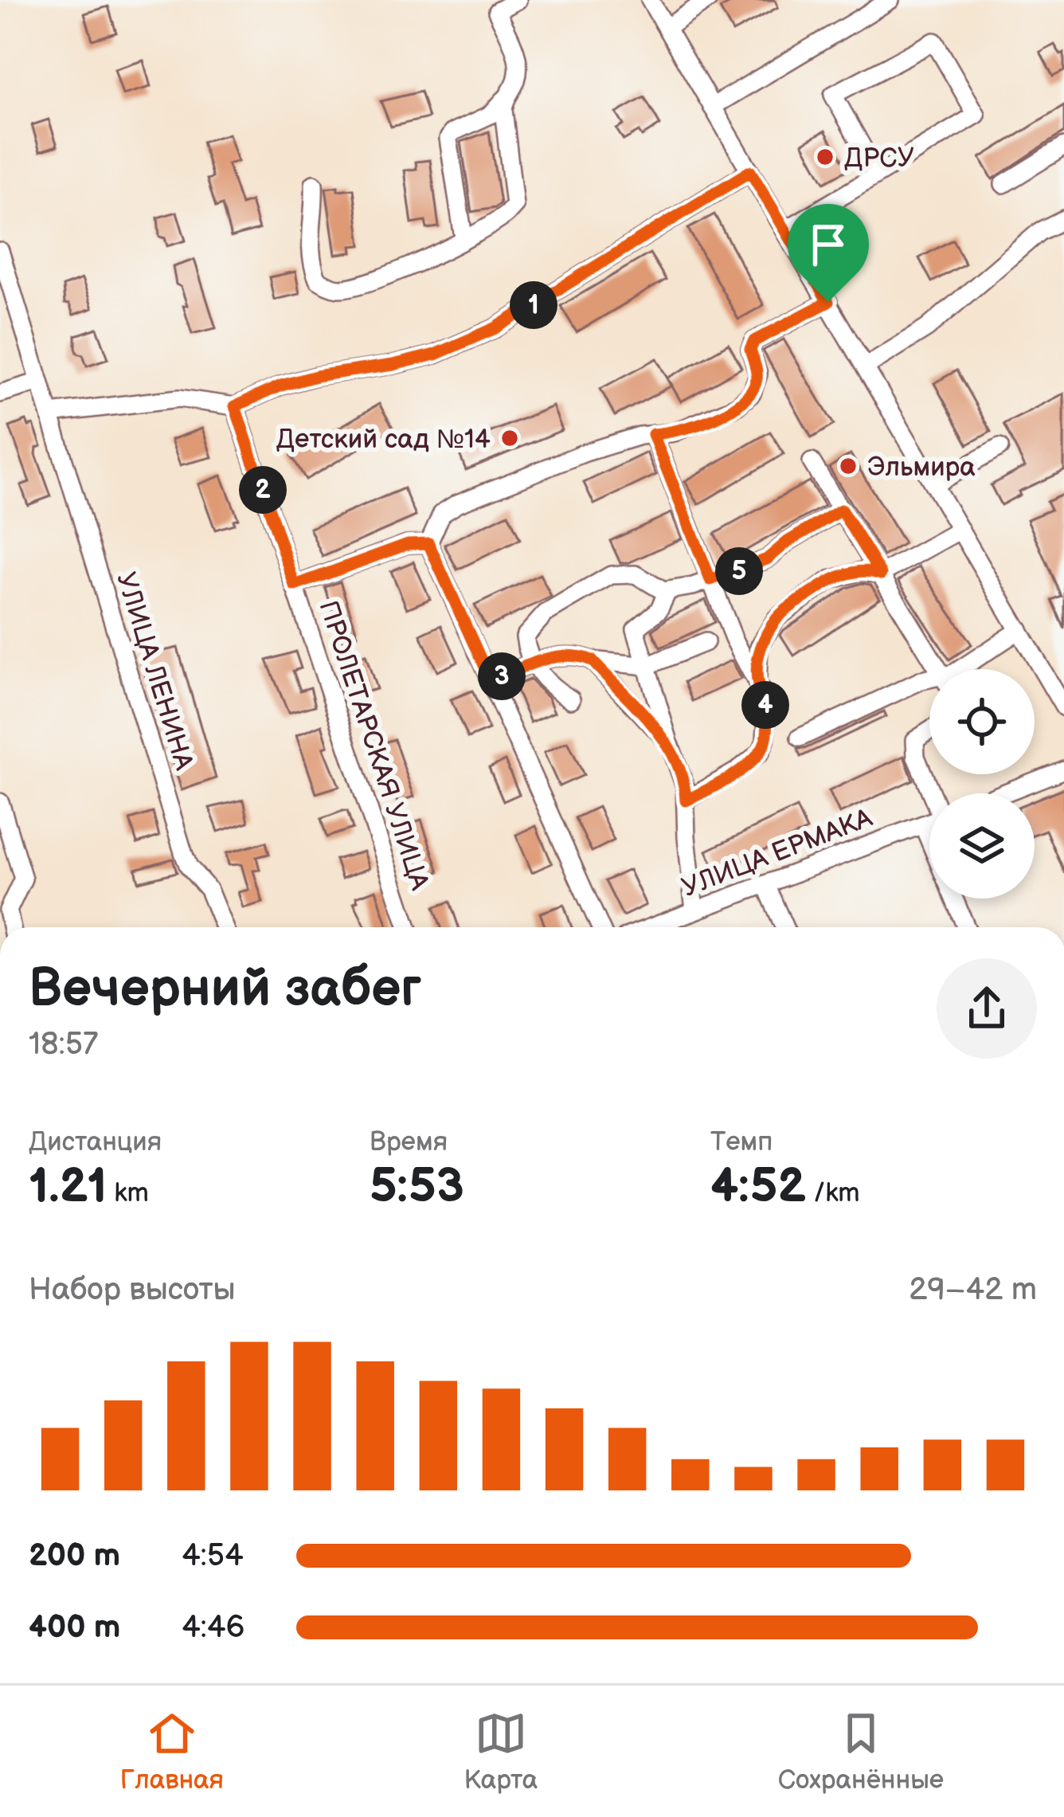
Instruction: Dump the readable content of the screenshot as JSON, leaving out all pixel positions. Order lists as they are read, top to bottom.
{
  "streets": {
    "street": ["УЛИЦА ЛЕНИНА", "ПРОЛЕТАРСКАЯ УЛИЦА", "УЛИЦА ЕРМАКА"]
  },
  "places": ["ДРСУ", "Детский сад №14", "Эльмира"],
  "page": {
    "pins": [
      "1",
      "2",
      "5",
      "3",
      "4"
    ],
    "heading": ["Вечерний забег", "18:57"],
    "stats": [
      ["Дистанция", "1.21 km"],
      ["Время", "5:53"],
      ["Темп", "4:52 /km"]
    ],
    "chart": ["Набор высоты", "29–42 m"],
    "list": [
      {
        "name": "200 m",
        "note": "4:54"
      },
      {
        "name": "400 m",
        "note": "4:46"
      }
    ],
    "tabs": ["Главная", "Карта", "Сохранённые"]
  }
}
